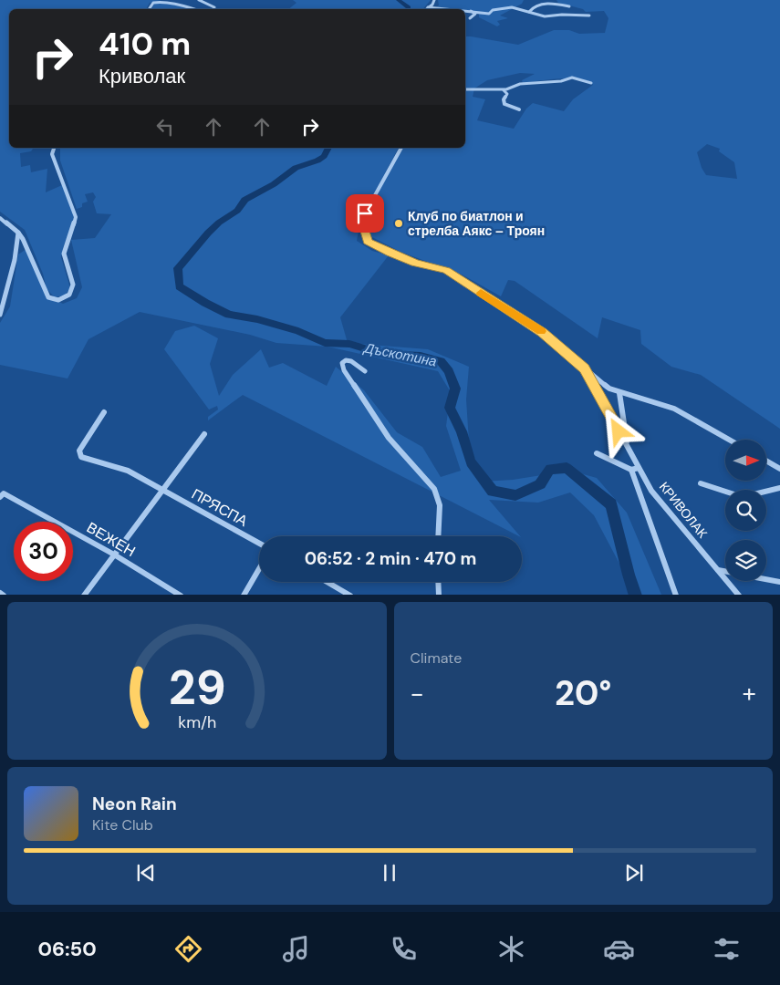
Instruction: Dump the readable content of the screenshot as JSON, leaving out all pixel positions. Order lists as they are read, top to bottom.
{
  "streets": {
    "street": ["ПРЯСПА", "КРИВОЛАК", "ВЕЖЕН"]
  },
  "water": ["Дъскотина"],
  "places": ["Клуб по биатлон и стрелба Аякс – Троян"],
  "north": "right",
  "page": {
    "turn": ["410 m", "Криволак"],
    "limit": "30",
    "trip": "06:52 · 2 min · 470 m",
    "tile": "Climate",
    "heat": ["−", "20°", "+"],
    "song": ["Neon Rain", "Kite Club"],
    "tabs": "06:50",
    "gauge": ["29", "km/h"]
  }
}
